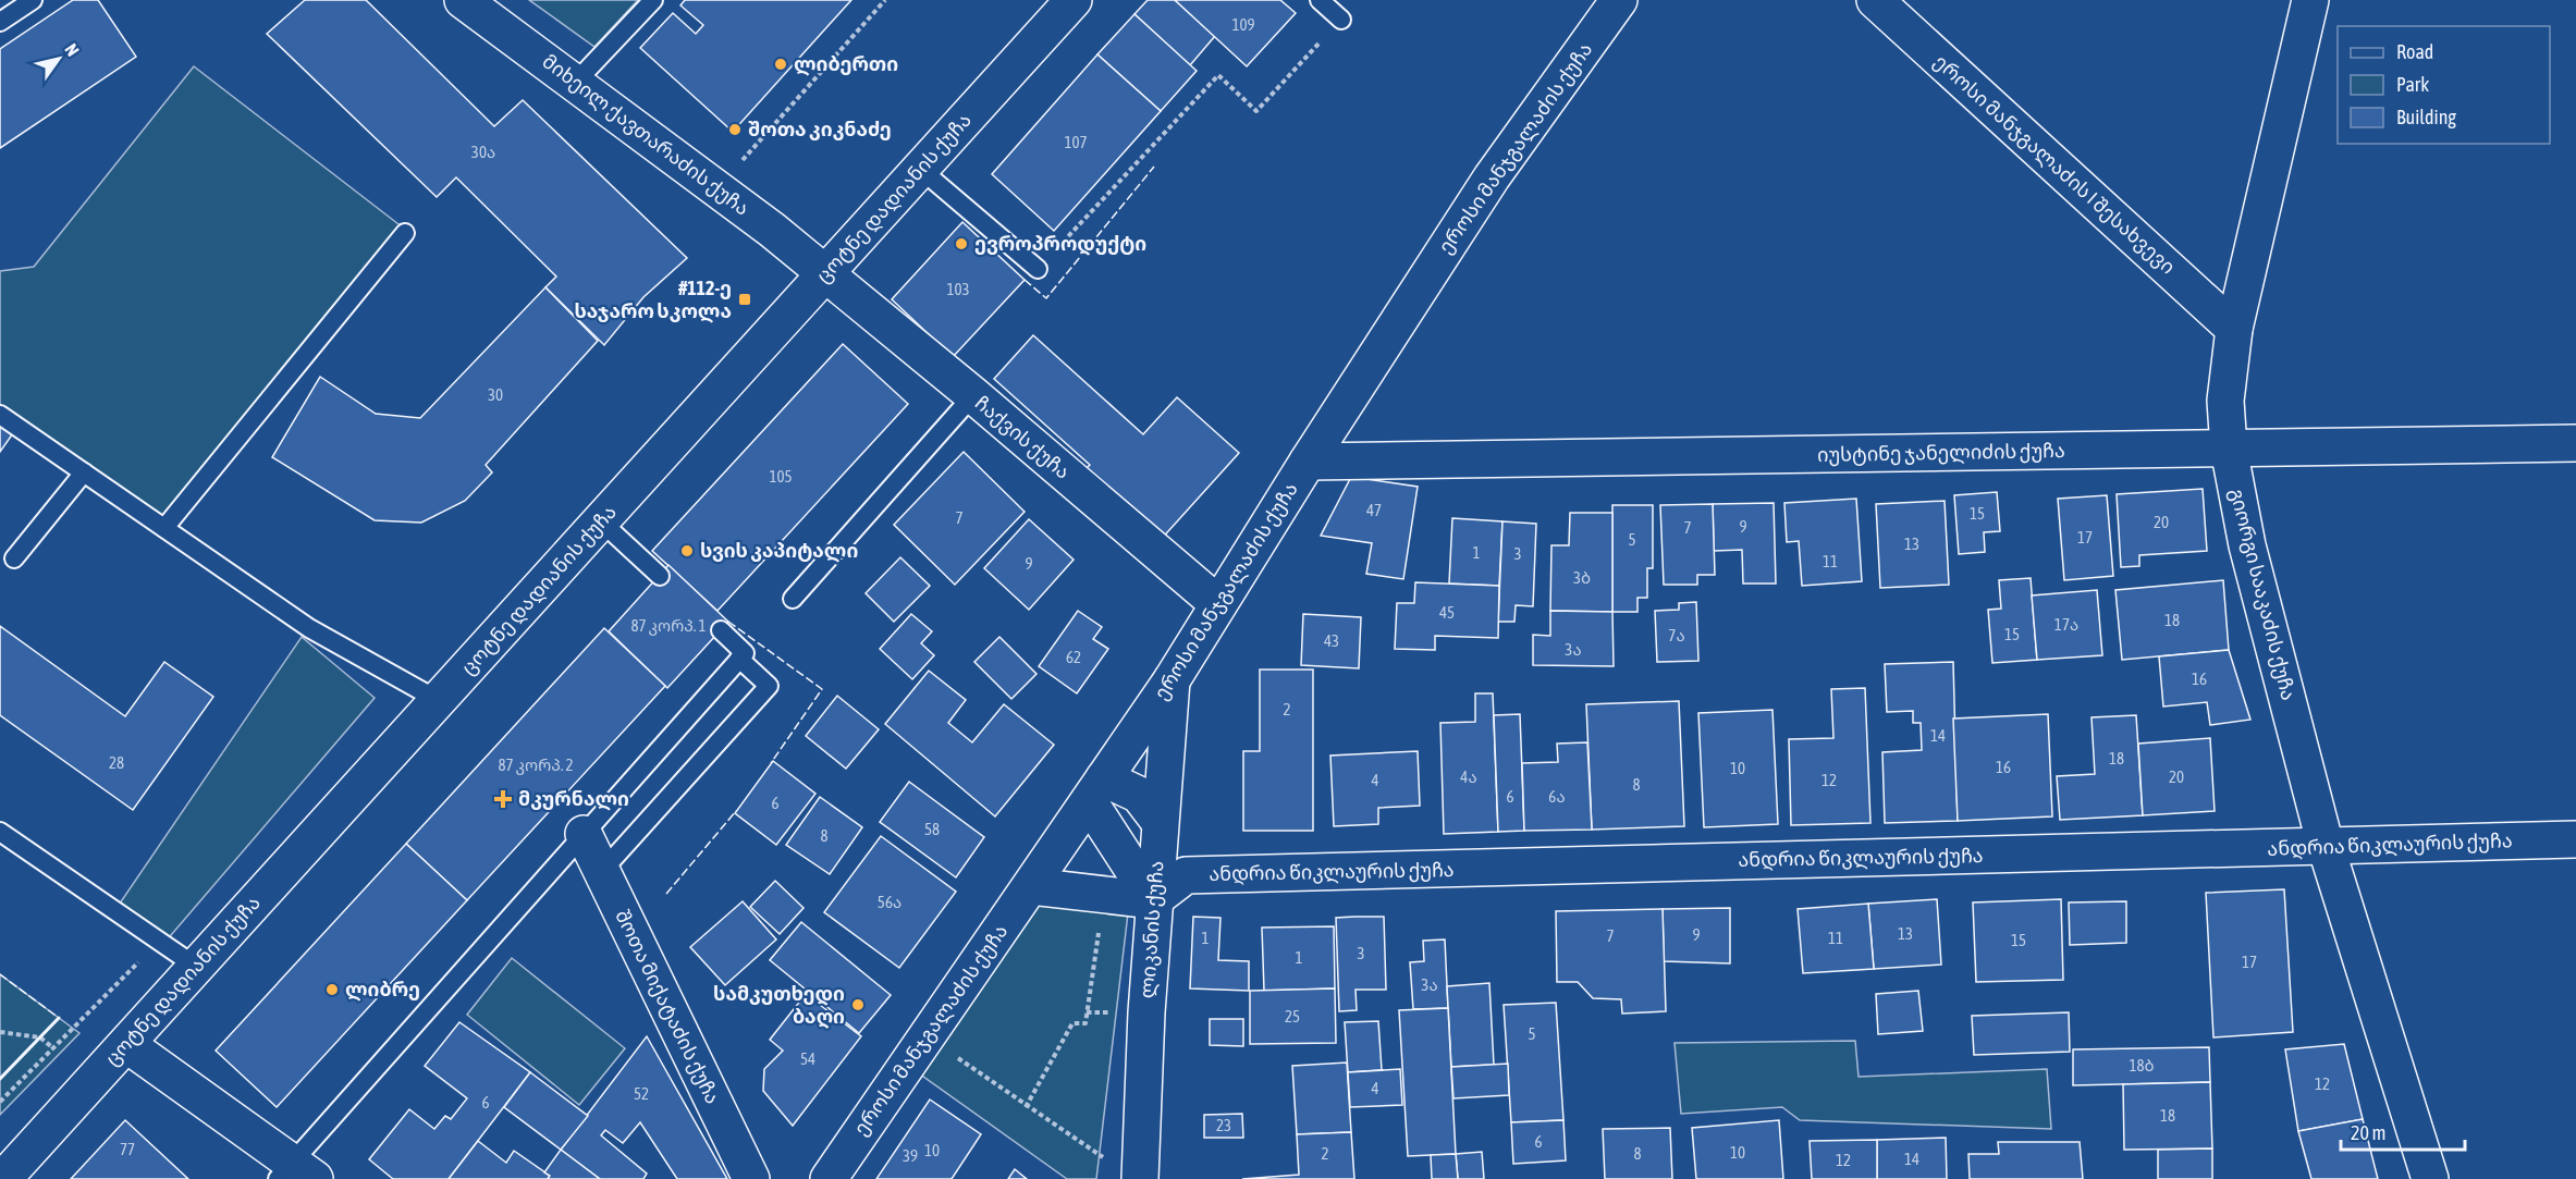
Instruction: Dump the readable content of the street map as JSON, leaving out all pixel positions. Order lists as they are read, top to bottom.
{
  "streets": {
    "street": [
      "მიხეილ ქავთარაძის ქუჩა",
      "ეროსი მანჯგალაძის ქუჩა",
      "ეროსი მანჯგალაძის I შესახვევი",
      "ცოტნე დადიანის ქუჩა",
      "ჩაქვის ქუჩა",
      "იუსტინე ჯანელიძის ქუჩა",
      "გიორგი სააკაძის ქუჩა",
      "ანდრია წიკლაურის ქუჩა",
      "ლიკანის ქუჩა",
      "შოთა მიქატაძის ქუჩა"
    ]
  },
  "crossings": [
    ["მიხეილ ქავთარაძის ქუჩა", "ცოტნე დადიანის ქუჩა"],
    ["მიხეილ ქავთარაძის ქუჩა", "ჩაქვის ქუჩა"],
    ["ეროსი მანჯგალაძის ქუჩა", "ჩაქვის ქუჩა"],
    ["ეროსი მანჯგალაძის ქუჩა", "იუსტინე ჯანელიძის ქუჩა"],
    ["ეროსი მანჯგალაძის ქუჩა", "ლიკანის ქუჩა"],
    ["ეროსი მანჯგალაძის I შესახვევი", "გიორგი სააკაძის ქუჩა"],
    ["ცოტნე დადიანის ქუჩა", "ჩაქვის ქუჩა"],
    ["იუსტინე ჯანელიძის ქუჩა", "გიორგი სააკაძის ქუჩა"],
    ["გიორგი სააკაძის ქუჩა", "ანდრია წიკლაურის ქუჩა"],
    ["ანდრია წიკლაურის ქუჩა", "ლიკანის ქუჩა"]
  ],
  "places": {
    "other": [
      "ლიბერთი",
      "შოთა კიკნაძე",
      "ევროპროდუქტი",
      "სვის კაპიტალი",
      "ლიბრე",
      "სამკუთხედი ბაღი"
    ],
    "transit": ["#112-ე საჯარო სკოლა"],
    "health": ["მკურნალი"]
  },
  "house_numbers": [
    "109",
    "107",
    "30ა",
    "103",
    "30",
    "105",
    "47",
    "15",
    "7",
    "20",
    "9",
    "7",
    "17",
    "5",
    "13",
    "1",
    "3",
    "11",
    "9",
    "3ბ",
    "45",
    "18",
    "17ა",
    "87 კორპ. 1",
    "15",
    "7ა",
    "43",
    "3ა",
    "62",
    "16",
    "2",
    "14",
    "18",
    "28",
    "87 კორპ. 2",
    "16",
    "10",
    "4ა",
    "20",
    "4",
    "12",
    "8",
    "6",
    "6ა",
    "6",
    "58",
    "8",
    "56ა",
    "13",
    "9",
    "7",
    "1",
    "11",
    "15",
    "3",
    "1",
    "17",
    "3ა",
    "25",
    "5",
    "54",
    "18ბ",
    "12",
    "4",
    "52",
    "6",
    "18",
    "23",
    "6",
    "77",
    "10",
    "10",
    "2",
    "8",
    "39",
    "14",
    "12"
  ],
  "legend": ["Road", "Park", "Building"],
  "scale_bar": "20 m",
  "north": "top right"
}
